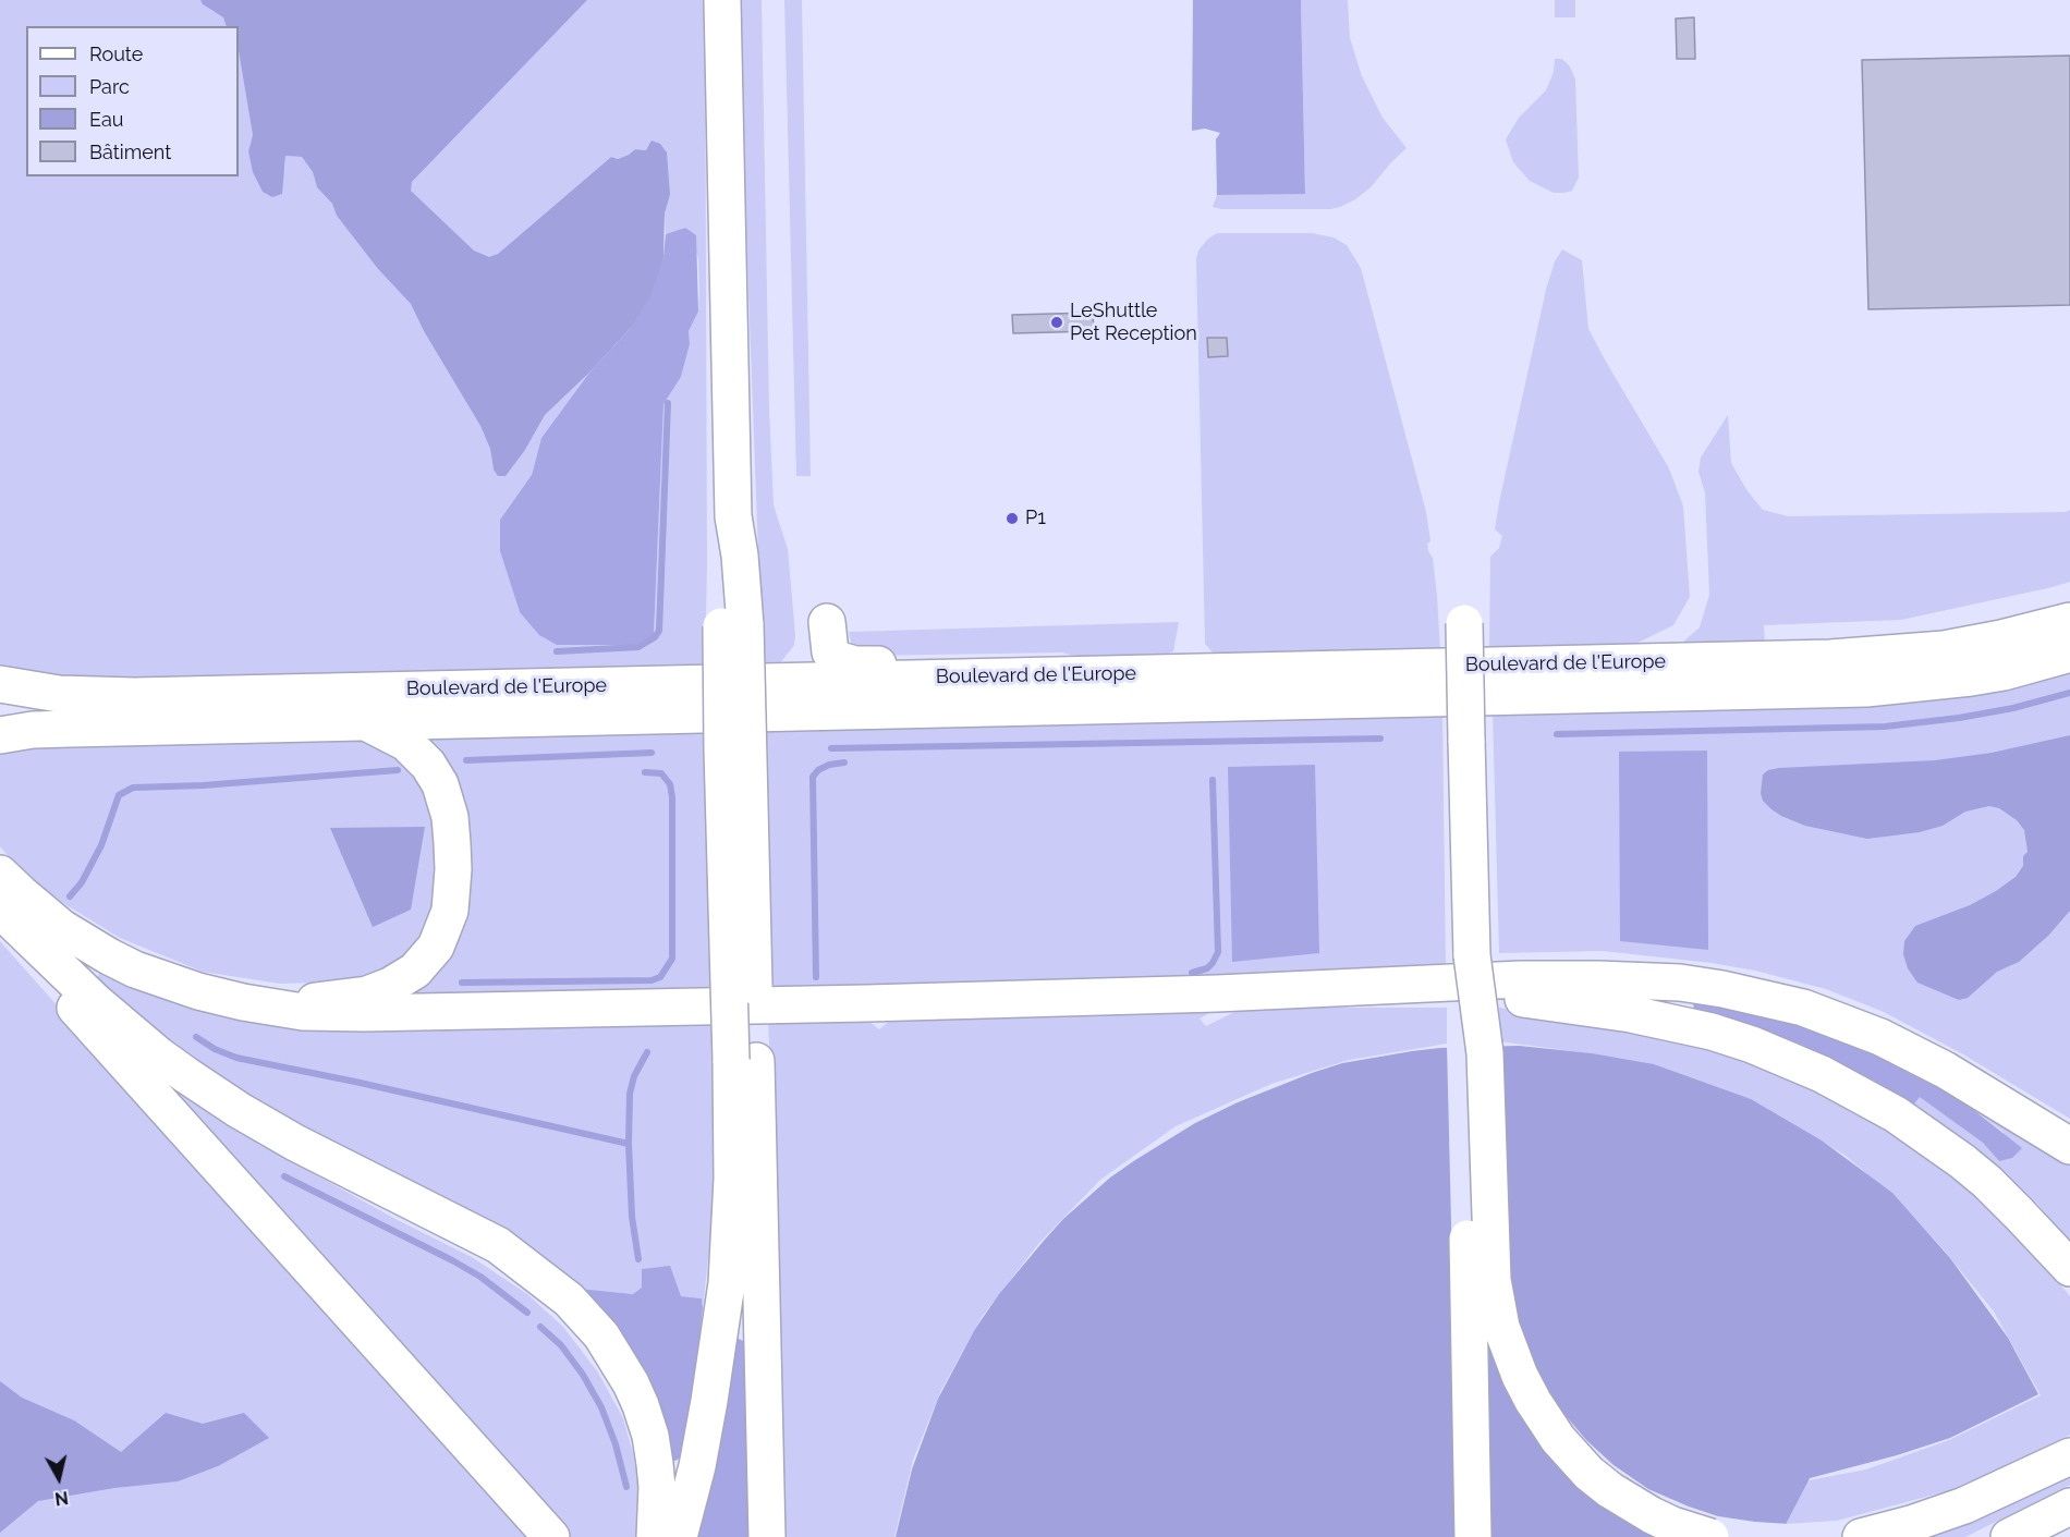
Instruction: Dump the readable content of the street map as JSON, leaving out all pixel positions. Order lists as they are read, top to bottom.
{
  "streets": {
    "main road": ["Boulevard de l'Europe"]
  },
  "places": ["LeShuttle Pet Reception", "P1"],
  "legend": [
    "Route",
    "Parc",
    "Eau",
    "Bâtiment"
  ],
  "north": "bottom"
}
